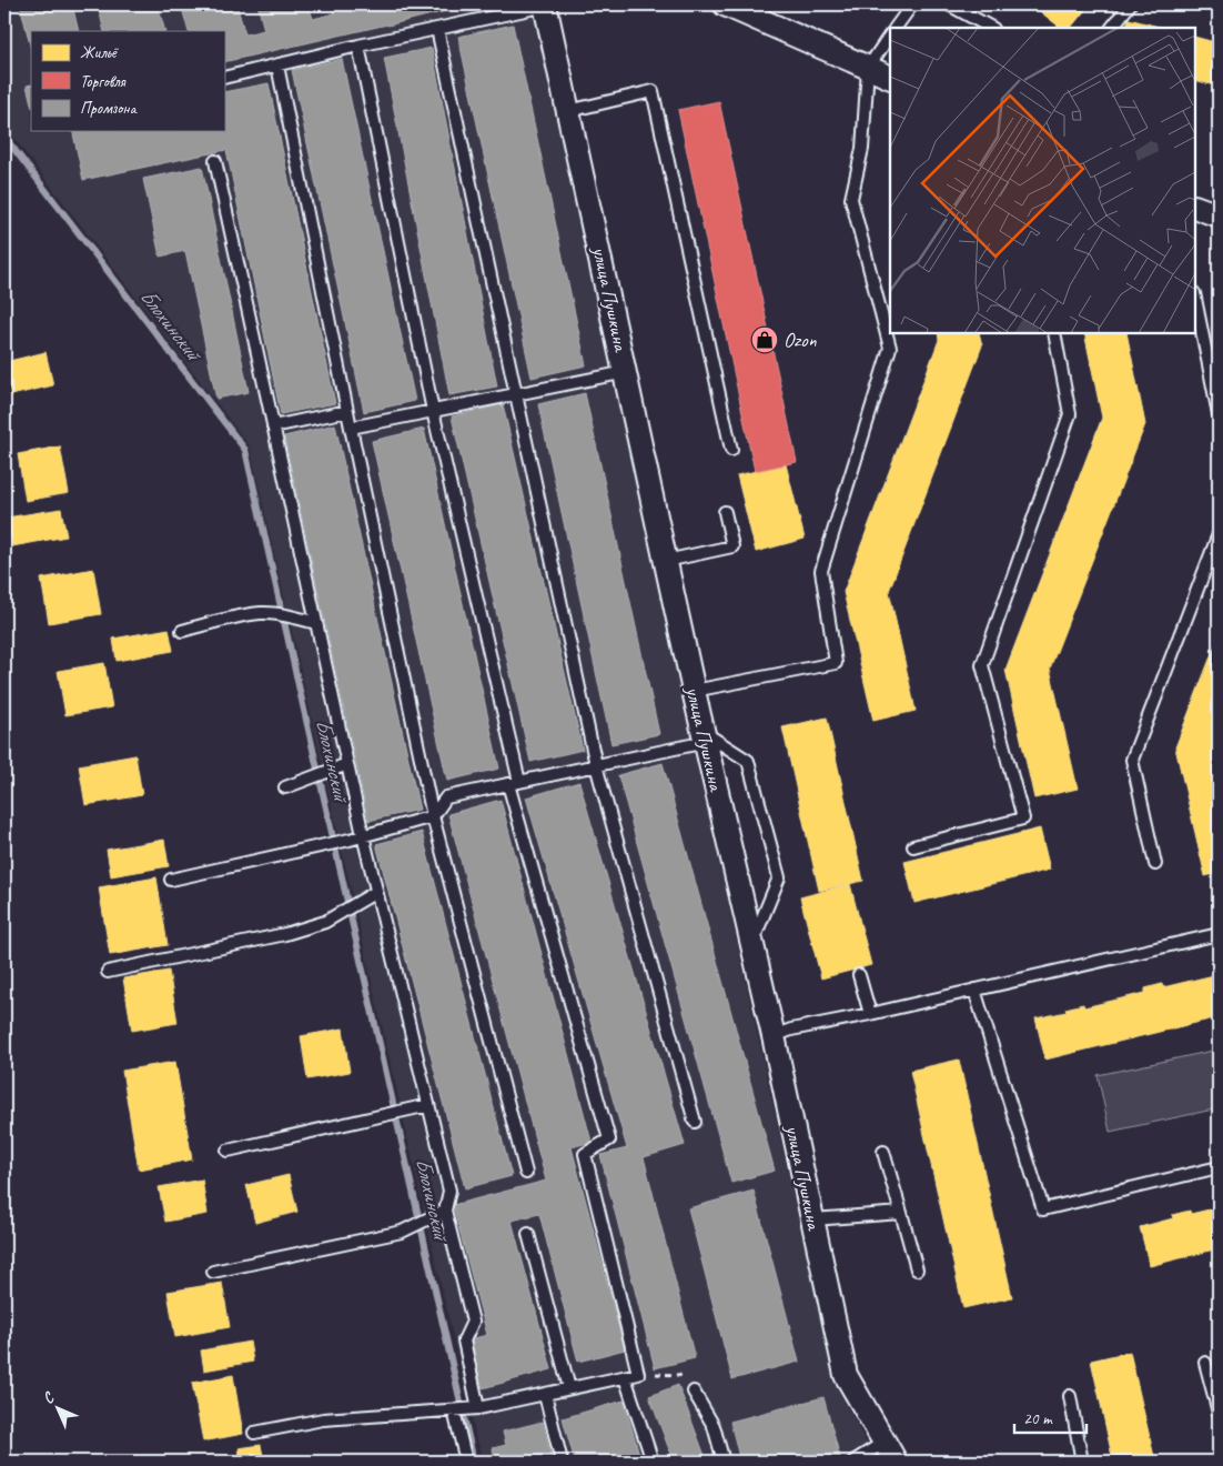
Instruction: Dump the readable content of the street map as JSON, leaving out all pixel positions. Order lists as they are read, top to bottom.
{
  "streets": {
    "street": ["улица Пушкина"]
  },
  "water": ["Блохинский"],
  "places": {
    "shop": ["Ozon"]
  },
  "legend": ["Жильё", "Торговля", "Промзона"],
  "scale_bar": "20 m",
  "north": "top left"
}
